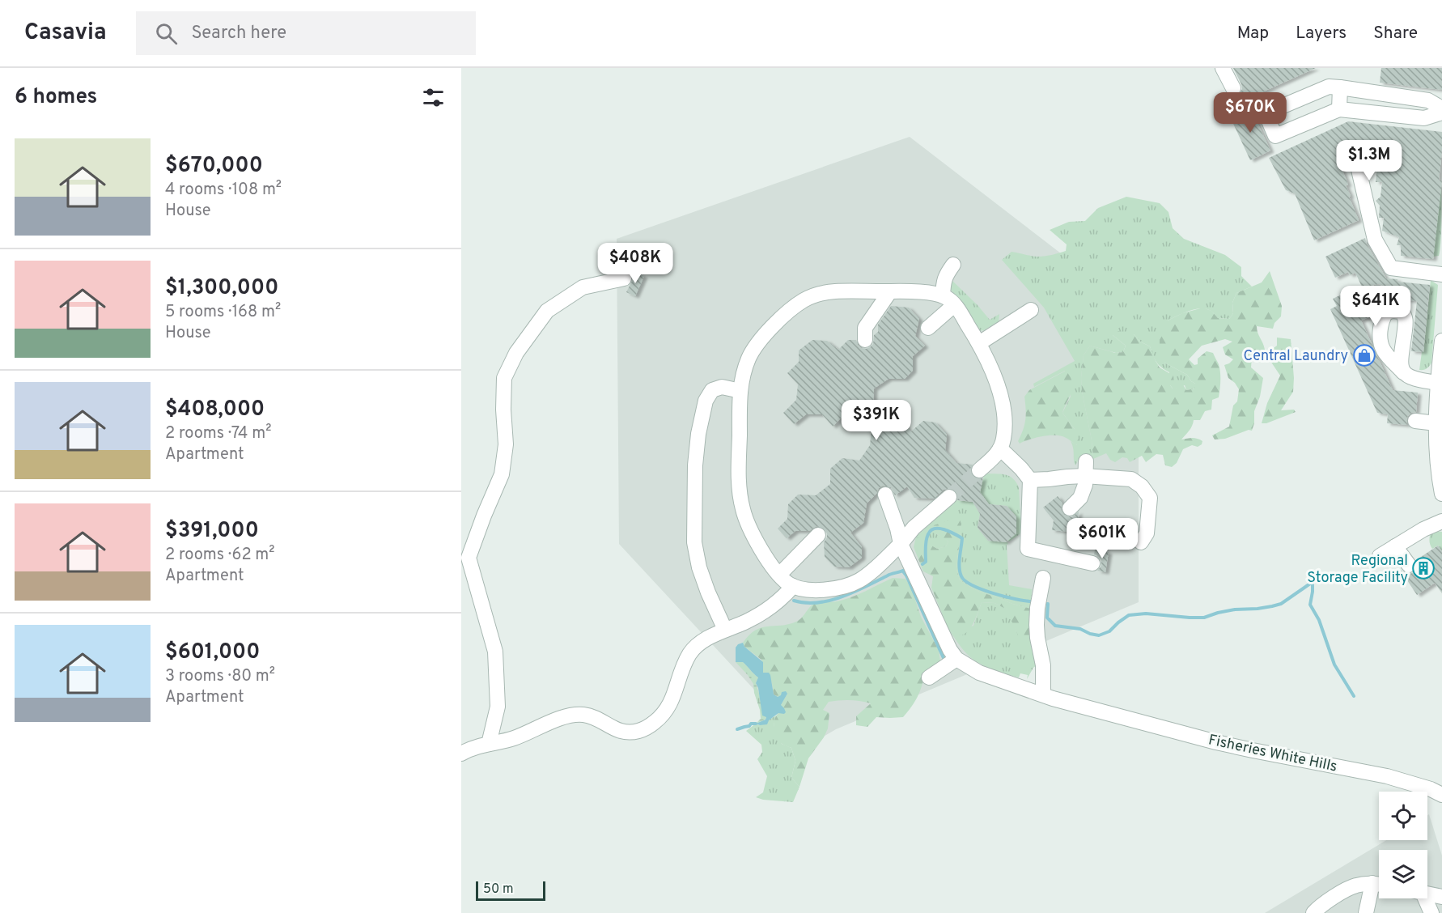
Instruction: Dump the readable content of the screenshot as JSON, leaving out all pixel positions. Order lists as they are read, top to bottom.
{
  "streets": {
    "street": ["Fisheries White Hills"]
  },
  "places": {
    "shop": ["Central Laundry"],
    "building": ["Regional Storage Facility"]
  },
  "scale_bar": "50 m",
  "page": {
    "header": "Casavia",
    "search": "Search here",
    "nav": ["Map", "Layers", "Share"],
    "heading": "6 homes",
    "price": [
      "$670K",
      "$1.3M",
      "$408K",
      "$641K",
      "$391K",
      "$601K"
    ],
    "list": [
      {
        "name": "$670,000",
        "note": "4 rooms · 108 m² · House"
      },
      {
        "name": "$1,300,000",
        "note": "5 rooms · 168 m² · House"
      },
      {
        "name": "$408,000",
        "note": "2 rooms · 74 m² · Apartment"
      },
      {
        "name": "$391,000",
        "note": "2 rooms · 62 m² · Apartment"
      },
      {
        "name": "$601,000",
        "note": "3 rooms · 80 m² · Apartment"
      }
    ],
    "scale": "50 m"
  }
}
